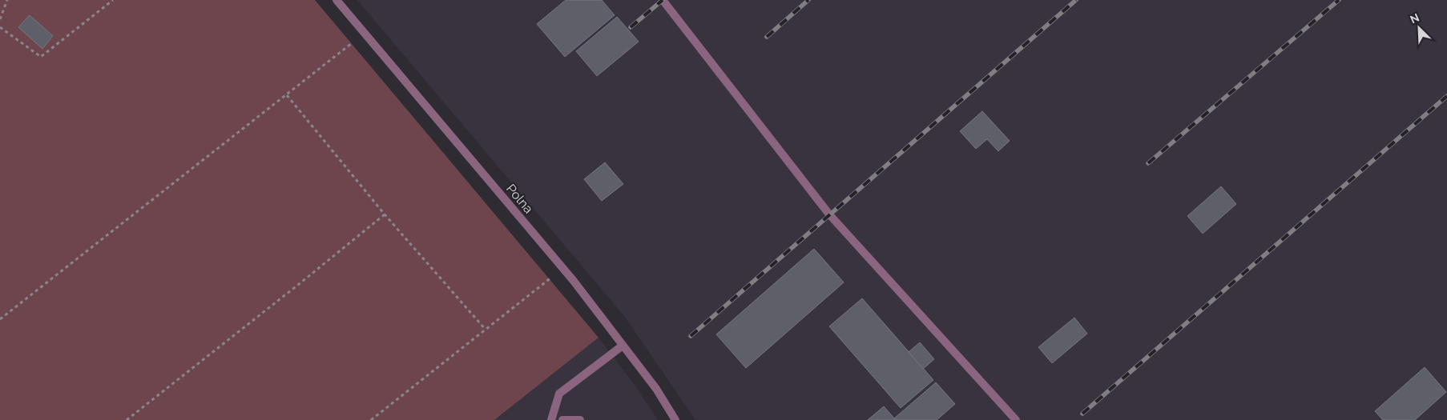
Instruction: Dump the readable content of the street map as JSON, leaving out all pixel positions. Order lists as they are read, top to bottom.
{
  "streets": {
    "street": ["Polna"]
  },
  "north": "top left"
}
